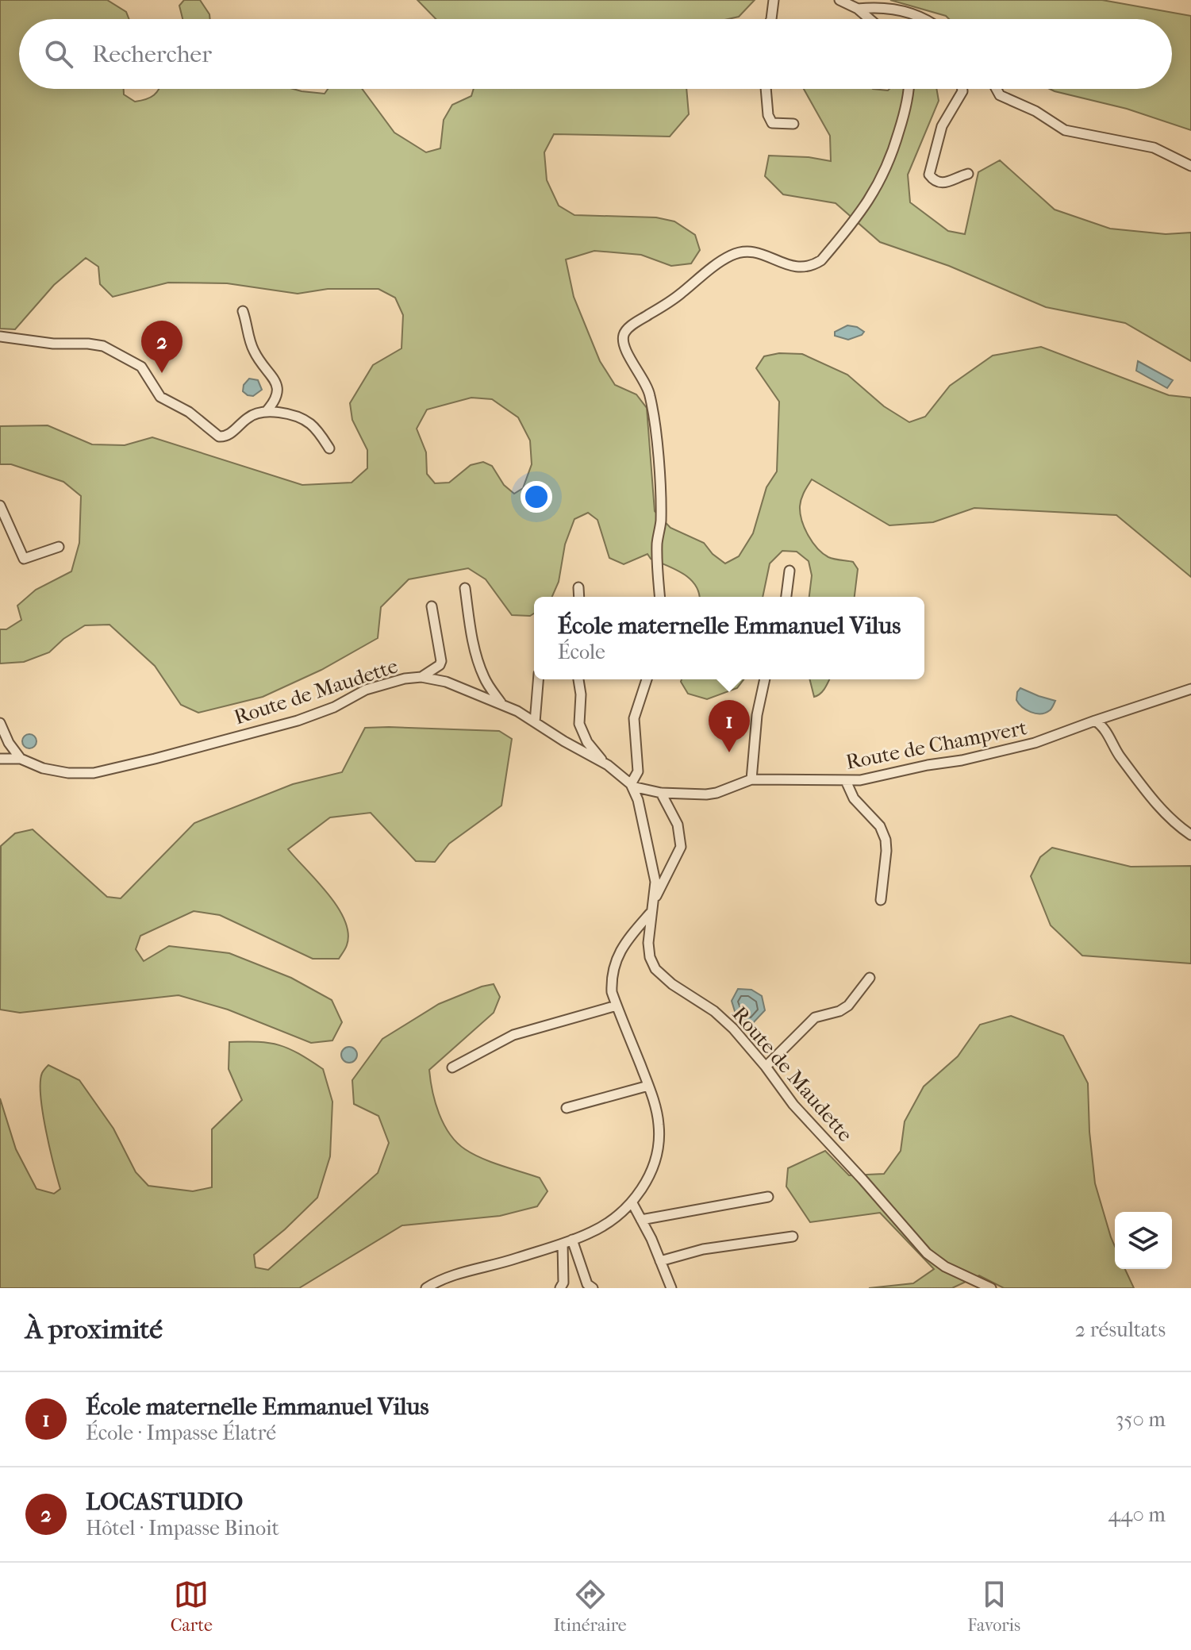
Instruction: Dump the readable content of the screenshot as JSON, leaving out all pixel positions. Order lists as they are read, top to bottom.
{
  "streets": {
    "street": ["Route de Maudette", "Route de Champvert"]
  },
  "crossings": [
    ["Route de Maudette", "Route de Champvert"]
  ],
  "page": {
    "search": "Rechercher",
    "pins": ["2", "1"],
    "popup": ["École maternelle Emmanuel Vilus", "École"],
    "heading": ["À proximité", "2 résultats"],
    "list": [
      {
        "mark": "1",
        "name": "École maternelle Emmanuel Vilus",
        "note": "École · Impasse Élatré",
        "value": "350 m"
      },
      {
        "mark": "2",
        "name": "LOCASTUDIO",
        "note": "Hôtel · Impasse Binoit",
        "value": "440 m"
      }
    ],
    "nav": ["Carte", "Itinéraire", "Favoris"]
  }
}
